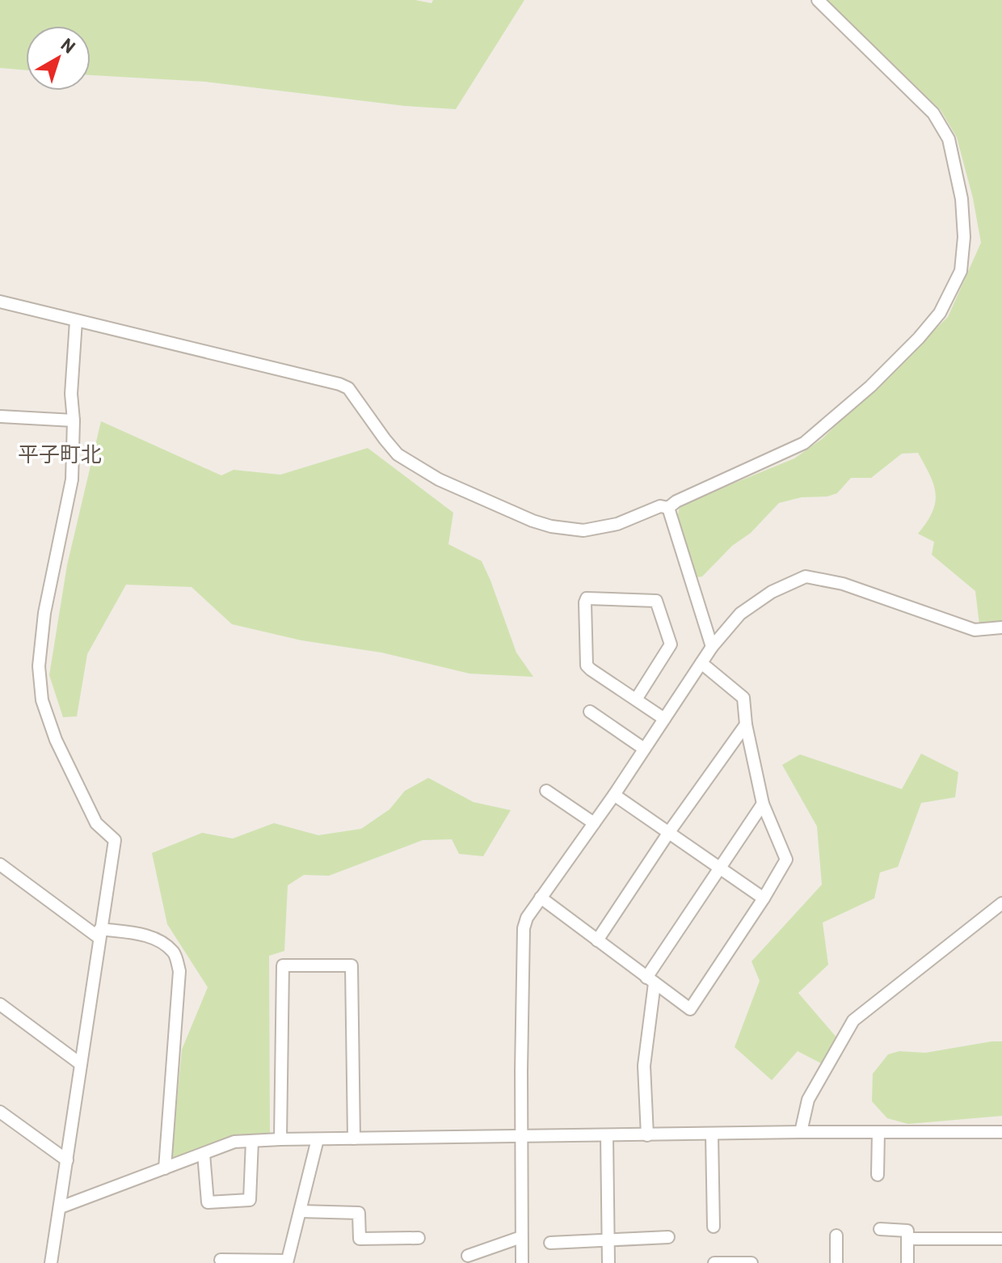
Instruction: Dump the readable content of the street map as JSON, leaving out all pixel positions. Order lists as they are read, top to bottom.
{
  "districts": ["平子町北"],
  "north": "top right"
}
